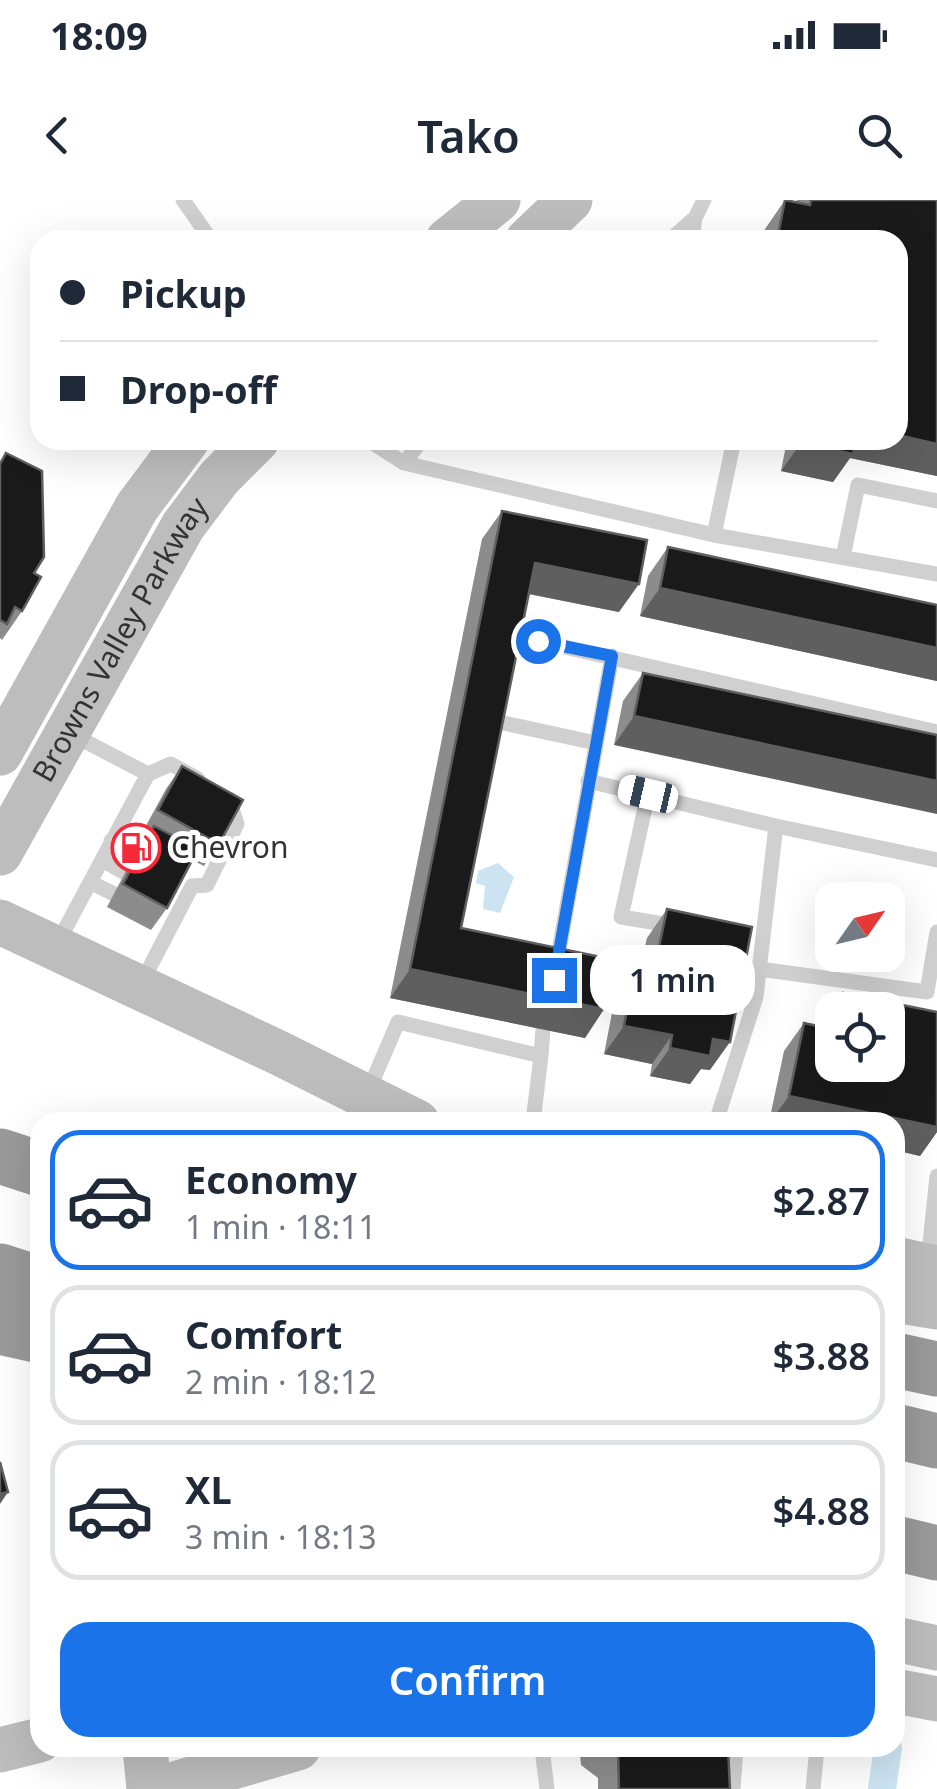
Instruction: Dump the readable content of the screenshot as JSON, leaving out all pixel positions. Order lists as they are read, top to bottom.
{
  "streets": {
    "main road": ["Browns Valley Parkway"]
  },
  "places": {
    "fuel station": ["Chevron"]
  },
  "north": "top right",
  "page": {
    "status": "18:09",
    "header": "Tako",
    "banner": ["Pickup", "Drop-off"],
    "bubble": "1 min",
    "list": [
      {
        "name": "Economy",
        "note": "1 min · 18:11",
        "value": "$2.87"
      },
      {
        "name": "Comfort",
        "note": "2 min · 18:12",
        "value": "$3.88"
      },
      {
        "name": "XL",
        "note": "3 min · 18:13",
        "value": "$4.88"
      }
    ],
    "buttons": "Confirm"
  }
}
